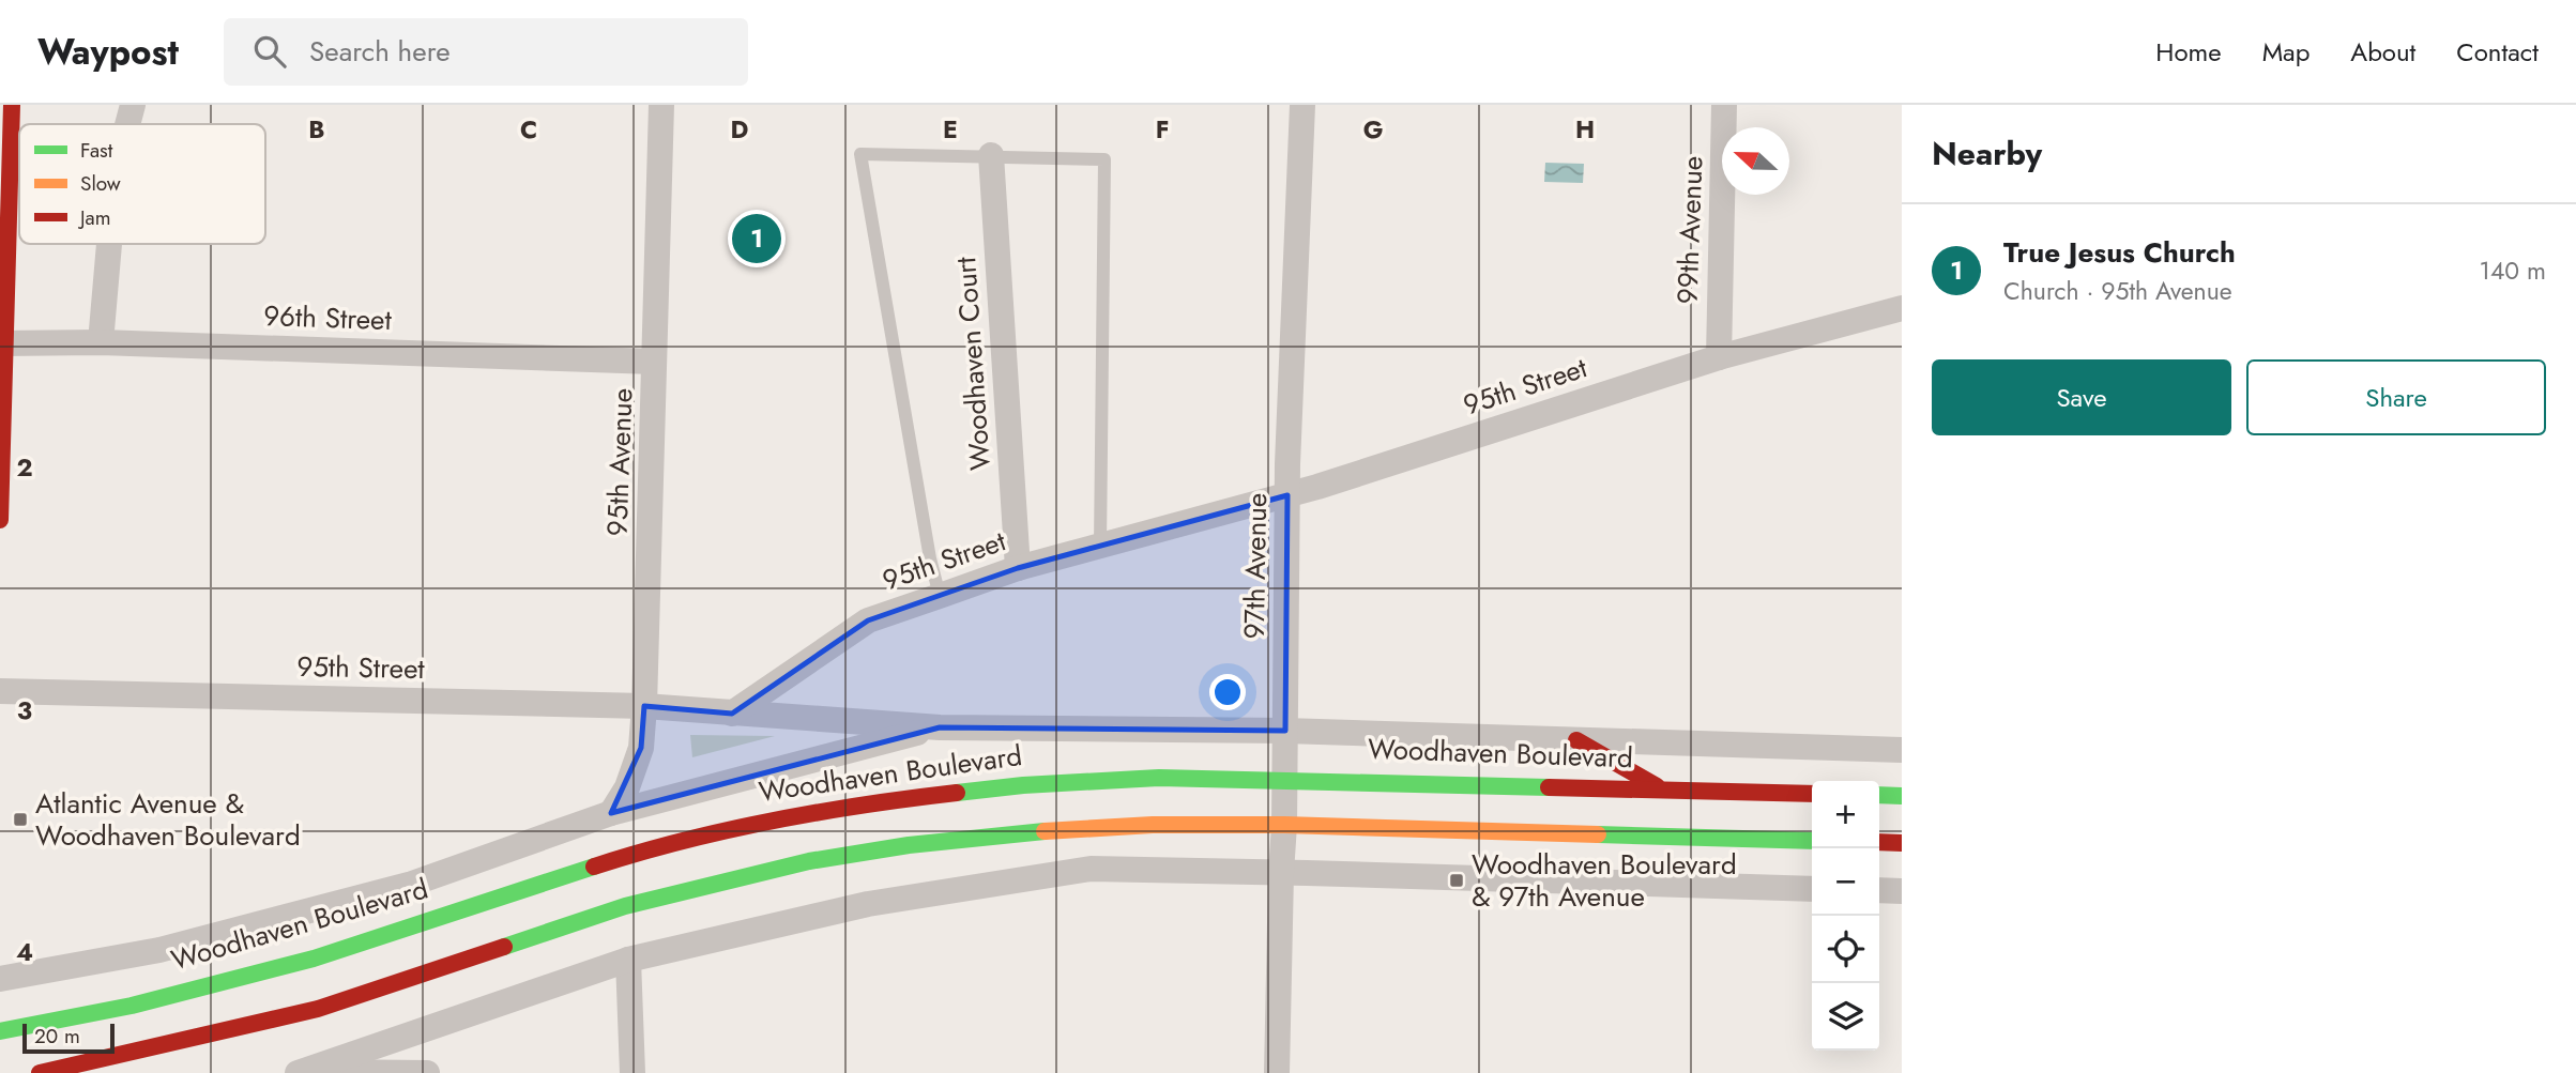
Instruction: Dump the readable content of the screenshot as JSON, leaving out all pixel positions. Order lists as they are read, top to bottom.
{
  "streets": {
    "main road": ["Woodhaven Boulevard"],
    "street": [
      "99th Avenue",
      "96th Street",
      "Woodhaven Court",
      "95th Street",
      "95th Avenue",
      "97th Avenue"
    ]
  },
  "crossings": [
    ["99th Avenue", "95th Street"],
    ["96th Street", "95th Avenue"],
    ["Woodhaven Court", "95th Street"],
    ["95th Street", "95th Avenue"],
    ["95th Street", "97th Avenue"],
    ["95th Street", "Woodhaven Boulevard"],
    ["95th Avenue", "Woodhaven Boulevard"],
    ["97th Avenue", "Woodhaven Boulevard"]
  ],
  "places": {
    "transit": ["Atlantic Avenue & Woodhaven Boulevard", "Woodhaven Boulevard & 97th Avenue"]
  },
  "legend": ["Fast", "Slow", "Jam"],
  "scale_bar": "20 m",
  "north": "left",
  "page": {
    "header": "Waypost",
    "search": "Search here",
    "nav": [
      "Home",
      "Map",
      "About",
      "Contact"
    ],
    "heading": "Nearby",
    "list": [
      {
        "mark": "1",
        "name": "True Jesus Church",
        "note": "Church · 95th Avenue",
        "value": "140 m"
      }
    ],
    "pins": "1",
    "buttons": ["Save", "Share"],
    "map_buttons": ["+", "−"],
    "scale": "20 m"
  },
  "grid": {
    "columns": [
      "B",
      "C",
      "D",
      "E",
      "F",
      "G",
      "H"
    ],
    "rows": ["2", "3", "4"]
  }
}
